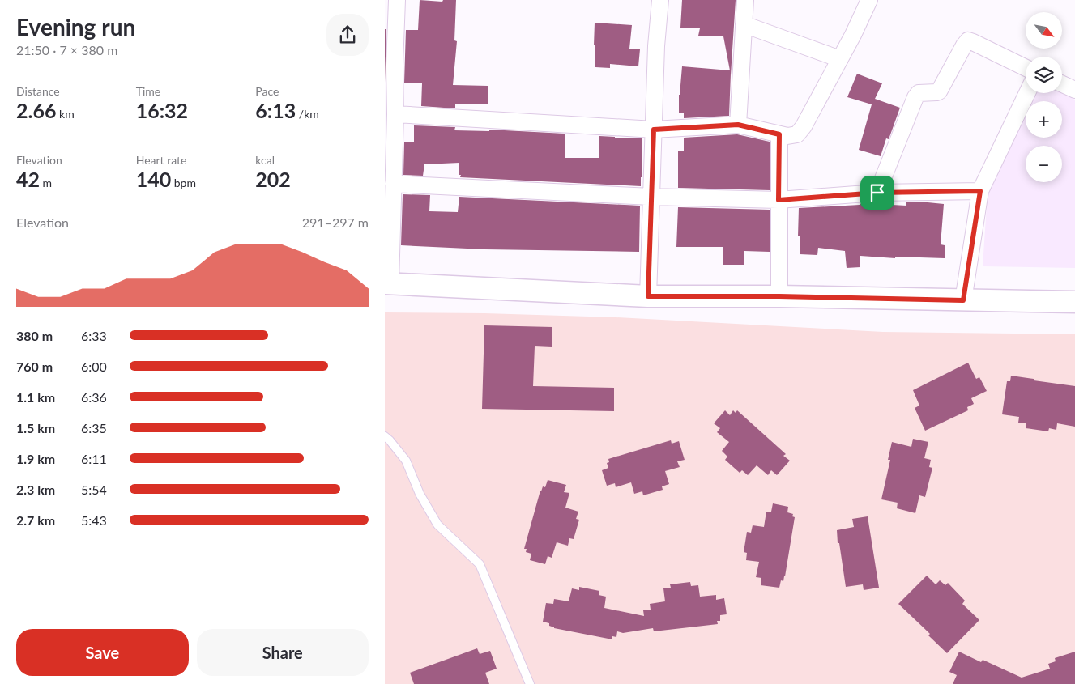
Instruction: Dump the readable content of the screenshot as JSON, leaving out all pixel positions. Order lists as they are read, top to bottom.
{
  "north": "bottom right",
  "page": {
    "heading": ["Evening run", "21:50 · 7 × 380 m"],
    "map_buttons": ["+", "−"],
    "stats": [
      ["Distance", "2.66 km"],
      ["Time", "16:32"],
      ["Pace", "6:13 /km"],
      ["Elevation", "42 m"],
      ["Heart rate", "140 bpm"],
      ["kcal", "202"]
    ],
    "chart": ["Elevation", "291–297 m"],
    "list": [
      {
        "name": "380 m",
        "note": "6:33"
      },
      {
        "name": "760 m",
        "note": "6:00"
      },
      {
        "name": "1.1 km",
        "note": "6:36"
      },
      {
        "name": "1.5 km",
        "note": "6:35"
      },
      {
        "name": "1.9 km",
        "note": "6:11"
      },
      {
        "name": "2.3 km",
        "note": "5:54"
      },
      {
        "name": "2.7 km",
        "note": "5:43"
      }
    ],
    "buttons": ["Save", "Share"]
  }
}
